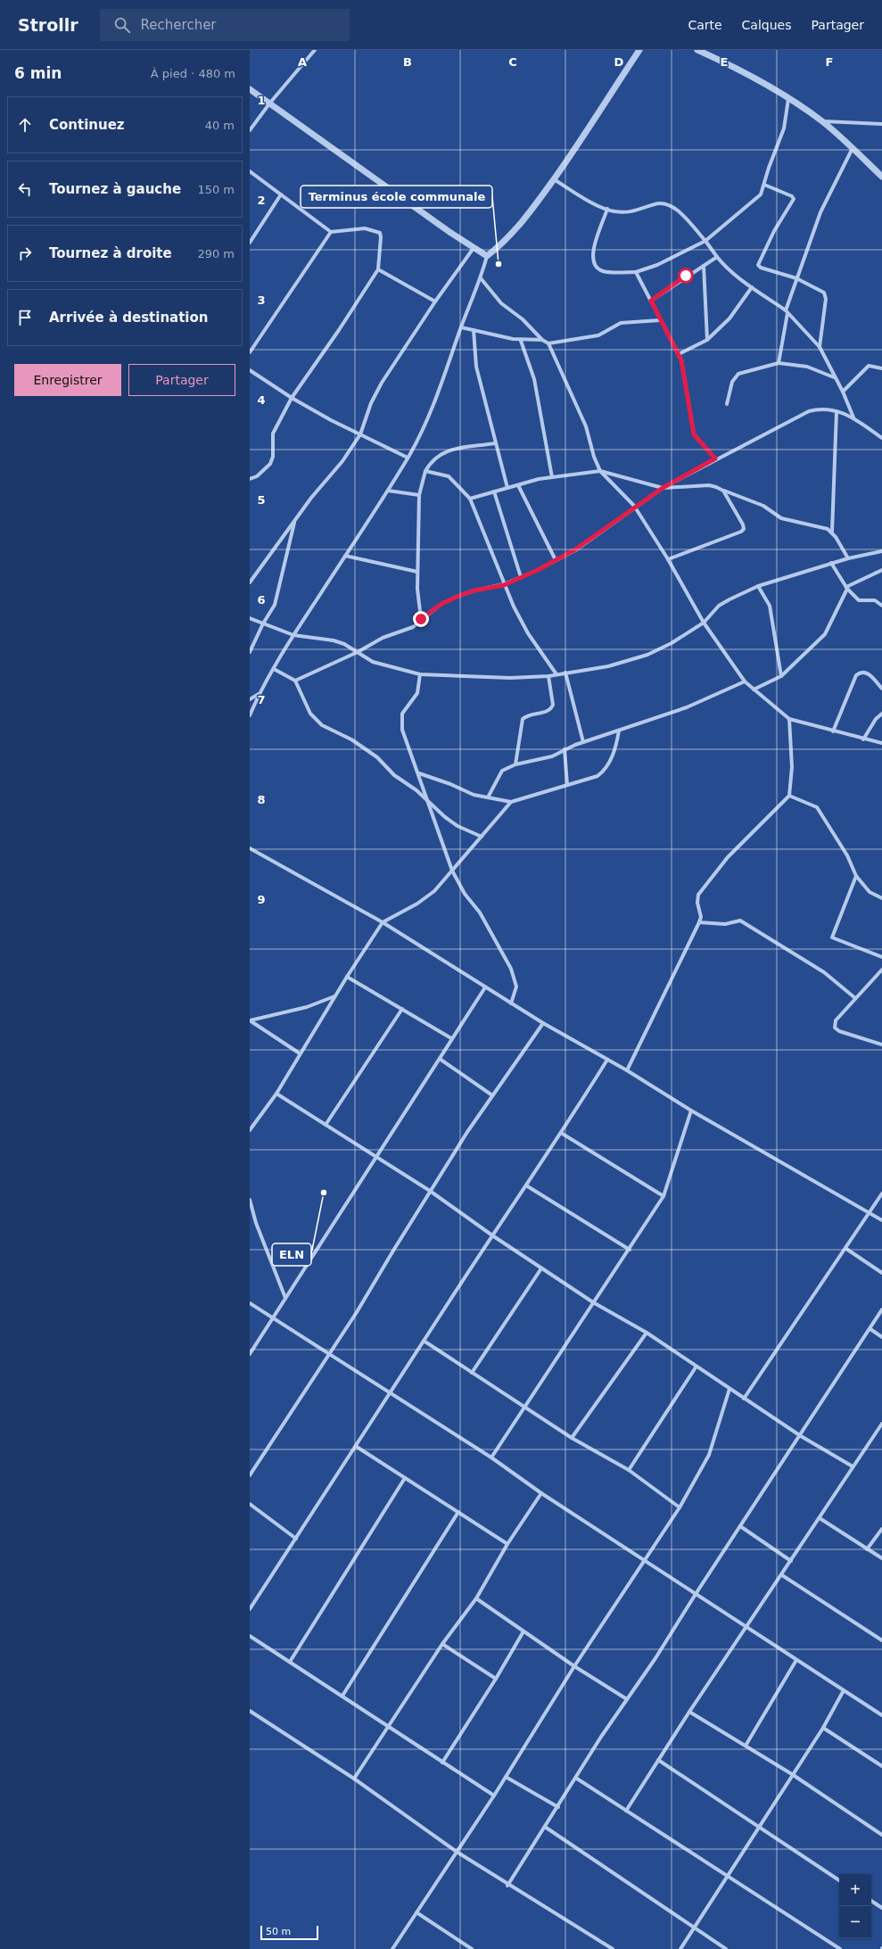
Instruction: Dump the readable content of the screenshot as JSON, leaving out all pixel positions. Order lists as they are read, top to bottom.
{
  "places": ["Terminus école communale", "ELN"],
  "scale_bar": "50 m",
  "page": {
    "header": "Strollr",
    "search": "Rechercher",
    "nav": ["Carte", "Calques", "Partager"],
    "heading": ["6 min", "À pied · 480 m"],
    "list": [
      ["Continuez", "40 m"],
      ["Tournez à gauche", "150 m"],
      ["Tournez à droite", "290 m"],
      "Arrivée à destination"
    ],
    "buttons": ["Enregistrer", "Partager"],
    "map_buttons": ["+", "−"],
    "scale": "50 m"
  },
  "grid": {
    "columns": [
      "A",
      "B",
      "C",
      "D",
      "E",
      "F"
    ],
    "rows": [
      "1",
      "2",
      "3",
      "4",
      "5",
      "6",
      "7",
      "8",
      "9"
    ]
  }
}
